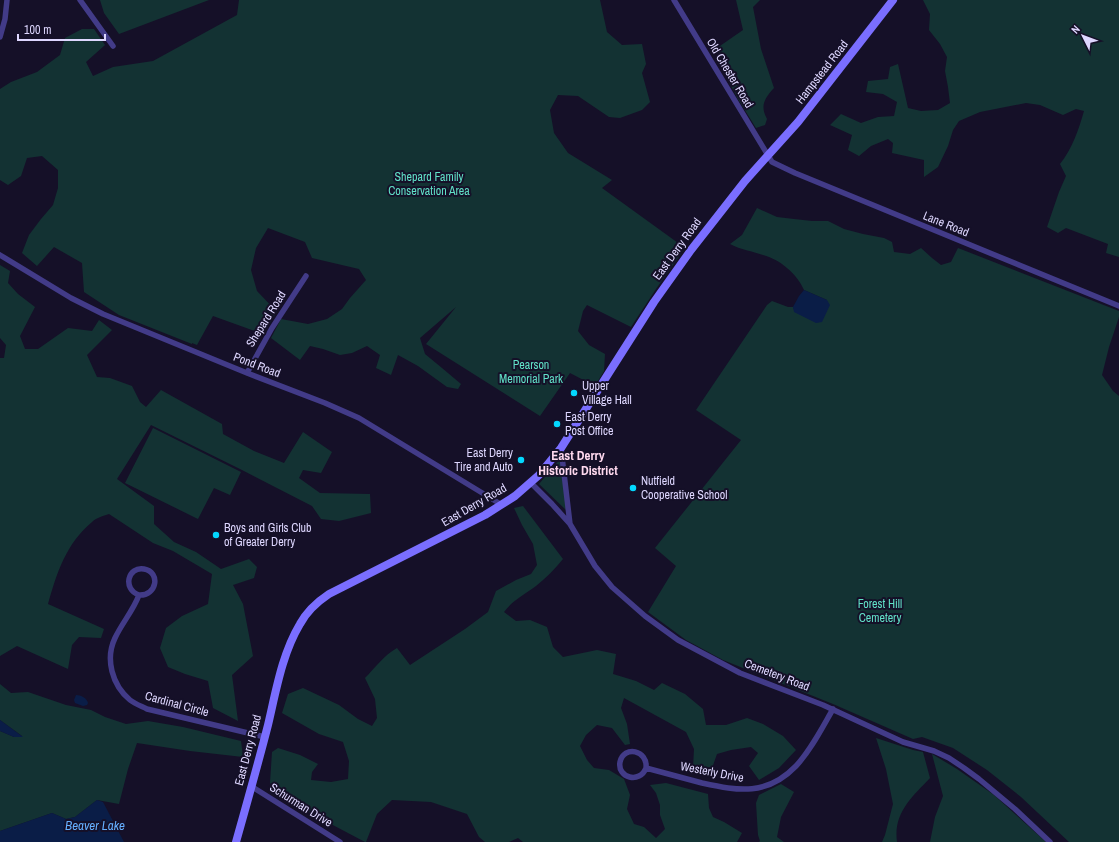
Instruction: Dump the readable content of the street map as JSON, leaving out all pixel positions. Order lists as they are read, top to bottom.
{
  "streets": {
    "street": [
      "Hampstead Road",
      "Old Chester Road",
      "Lane Road",
      "East Derry Road",
      "Shepard Road",
      "Pond Road",
      "Cemetery Road",
      "Cardinal Circle",
      "Westerly Drive",
      "Schurman Drive"
    ]
  },
  "crossings": [
    ["Hampstead Road", "Old Chester Road"],
    ["Hampstead Road", "Lane Road"],
    ["Hampstead Road", "East Derry Road"],
    ["Old Chester Road", "Lane Road"],
    ["Old Chester Road", "East Derry Road"],
    ["Lane Road", "East Derry Road"],
    ["East Derry Road", "Pond Road"],
    ["East Derry Road", "Cemetery Road"],
    ["East Derry Road", "Cardinal Circle"],
    ["East Derry Road", "Schurman Drive"],
    ["Shepard Road", "Pond Road"],
    ["Cemetery Road", "Westerly Drive"]
  ],
  "districts": ["East Derry Historic District"],
  "water": ["Beaver Lake"],
  "parks": ["Shepard Family Conservation Area", "Pearson Memorial Park", "Forest Hill Cemetery"],
  "places": [
    "Upper Village Hall",
    "East Derry Post Office",
    "East Derry Tire and Auto",
    "Nutfield Cooperative School",
    "Boys and Girls Club of Greater Derry"
  ],
  "scale_bar": "100 m",
  "north": "top left"
}
